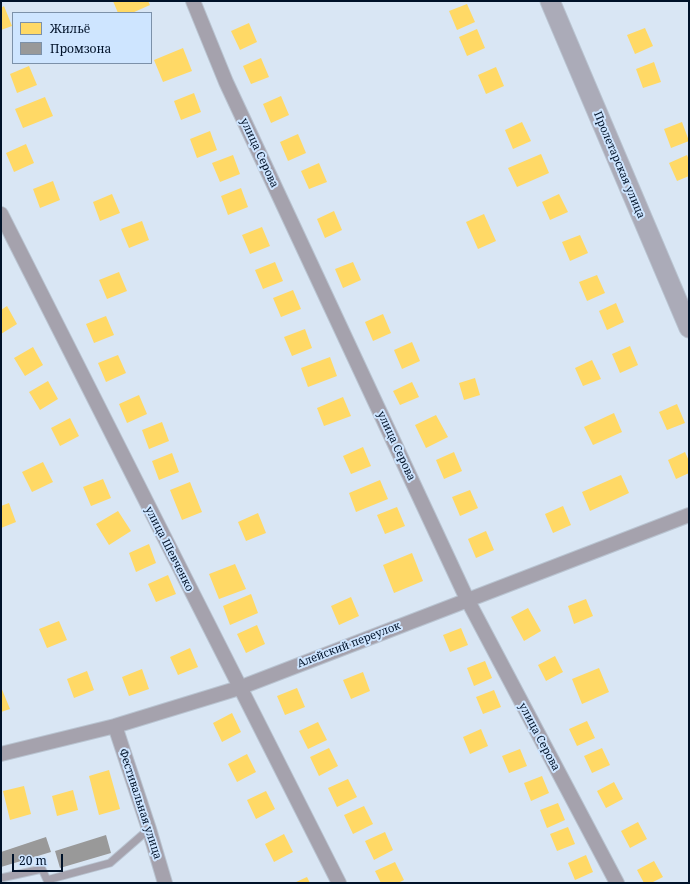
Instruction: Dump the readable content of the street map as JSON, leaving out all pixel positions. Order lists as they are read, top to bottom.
{
  "streets": {
    "main road": ["Пролетарская улица"],
    "street": [
      "улица Серова",
      "улица Шевченко",
      "Алейский переулок",
      "Фестивальная улица"
    ]
  },
  "crossings": [
    ["улица Серова", "Алейский переулок"],
    ["улица Шевченко", "Алейский переулок"],
    ["Алейский переулок", "Фестивальная улица"]
  ],
  "legend": ["Жильё", "Промзона"],
  "scale_bar": "20 m"
}
